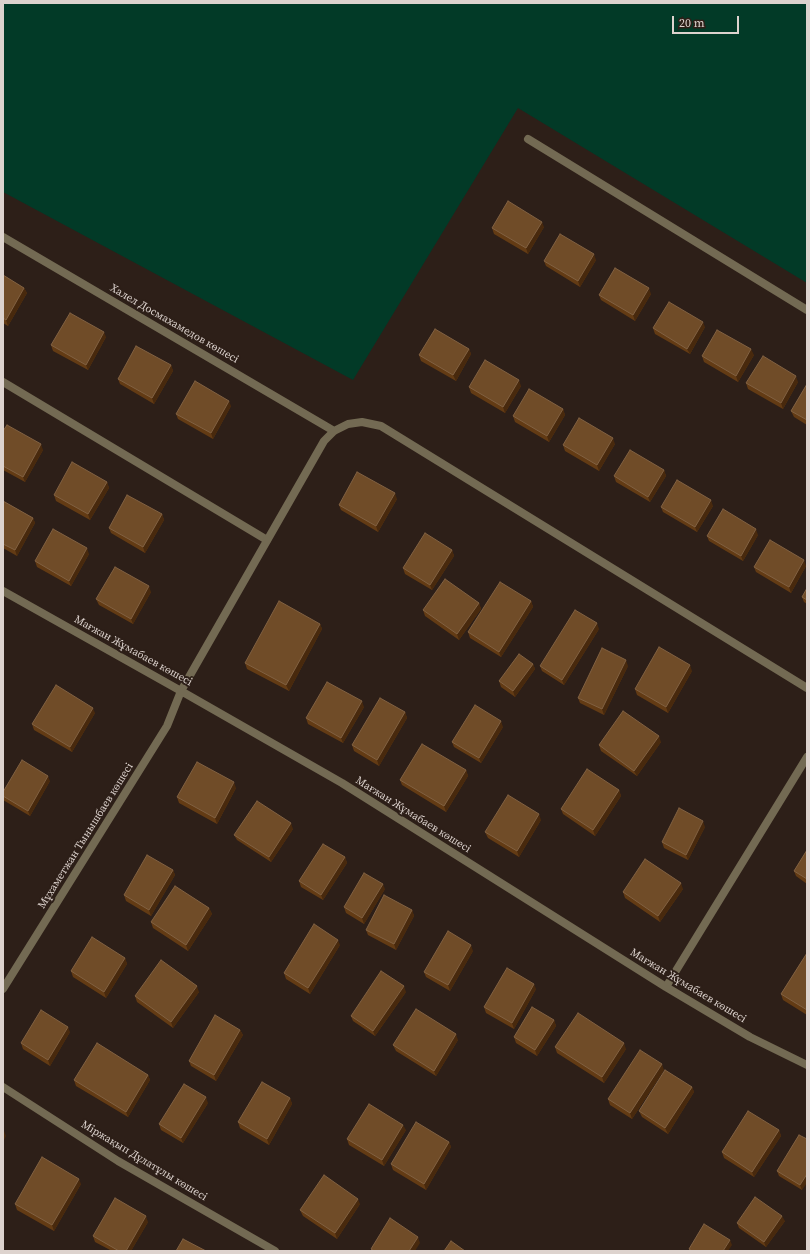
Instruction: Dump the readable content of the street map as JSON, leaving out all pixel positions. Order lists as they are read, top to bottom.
{
  "streets": {
    "street": [
      "Халел Досмахамедов көшесі",
      "Мағжан Жұмабаев көшесі",
      "Мұхаметжан Тынышбаев көшесі",
      "Міржақып Дұлатұлы көшесі"
    ]
  },
  "crossings": [
    ["Халел Досмахамедов көшесі", "Мұхаметжан Тынышбаев көшесі"],
    ["Мағжан Жұмабаев көшесі", "Мұхаметжан Тынышбаев көшесі"]
  ],
  "scale_bar": "20 m"
}
